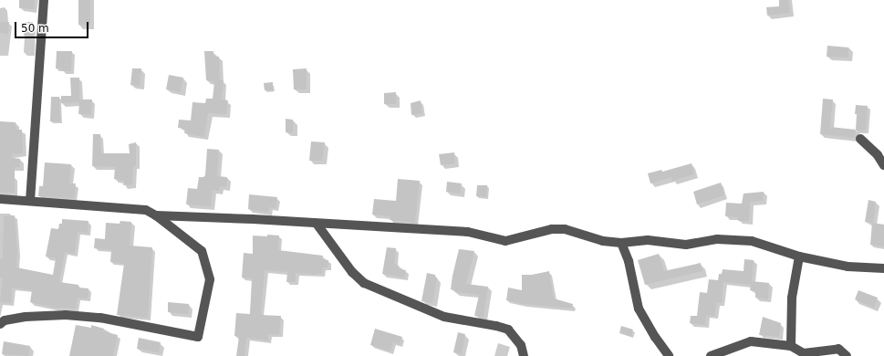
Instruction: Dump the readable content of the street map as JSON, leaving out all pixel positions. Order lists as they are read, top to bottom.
{
  "scale_bar": "50 m"
}
